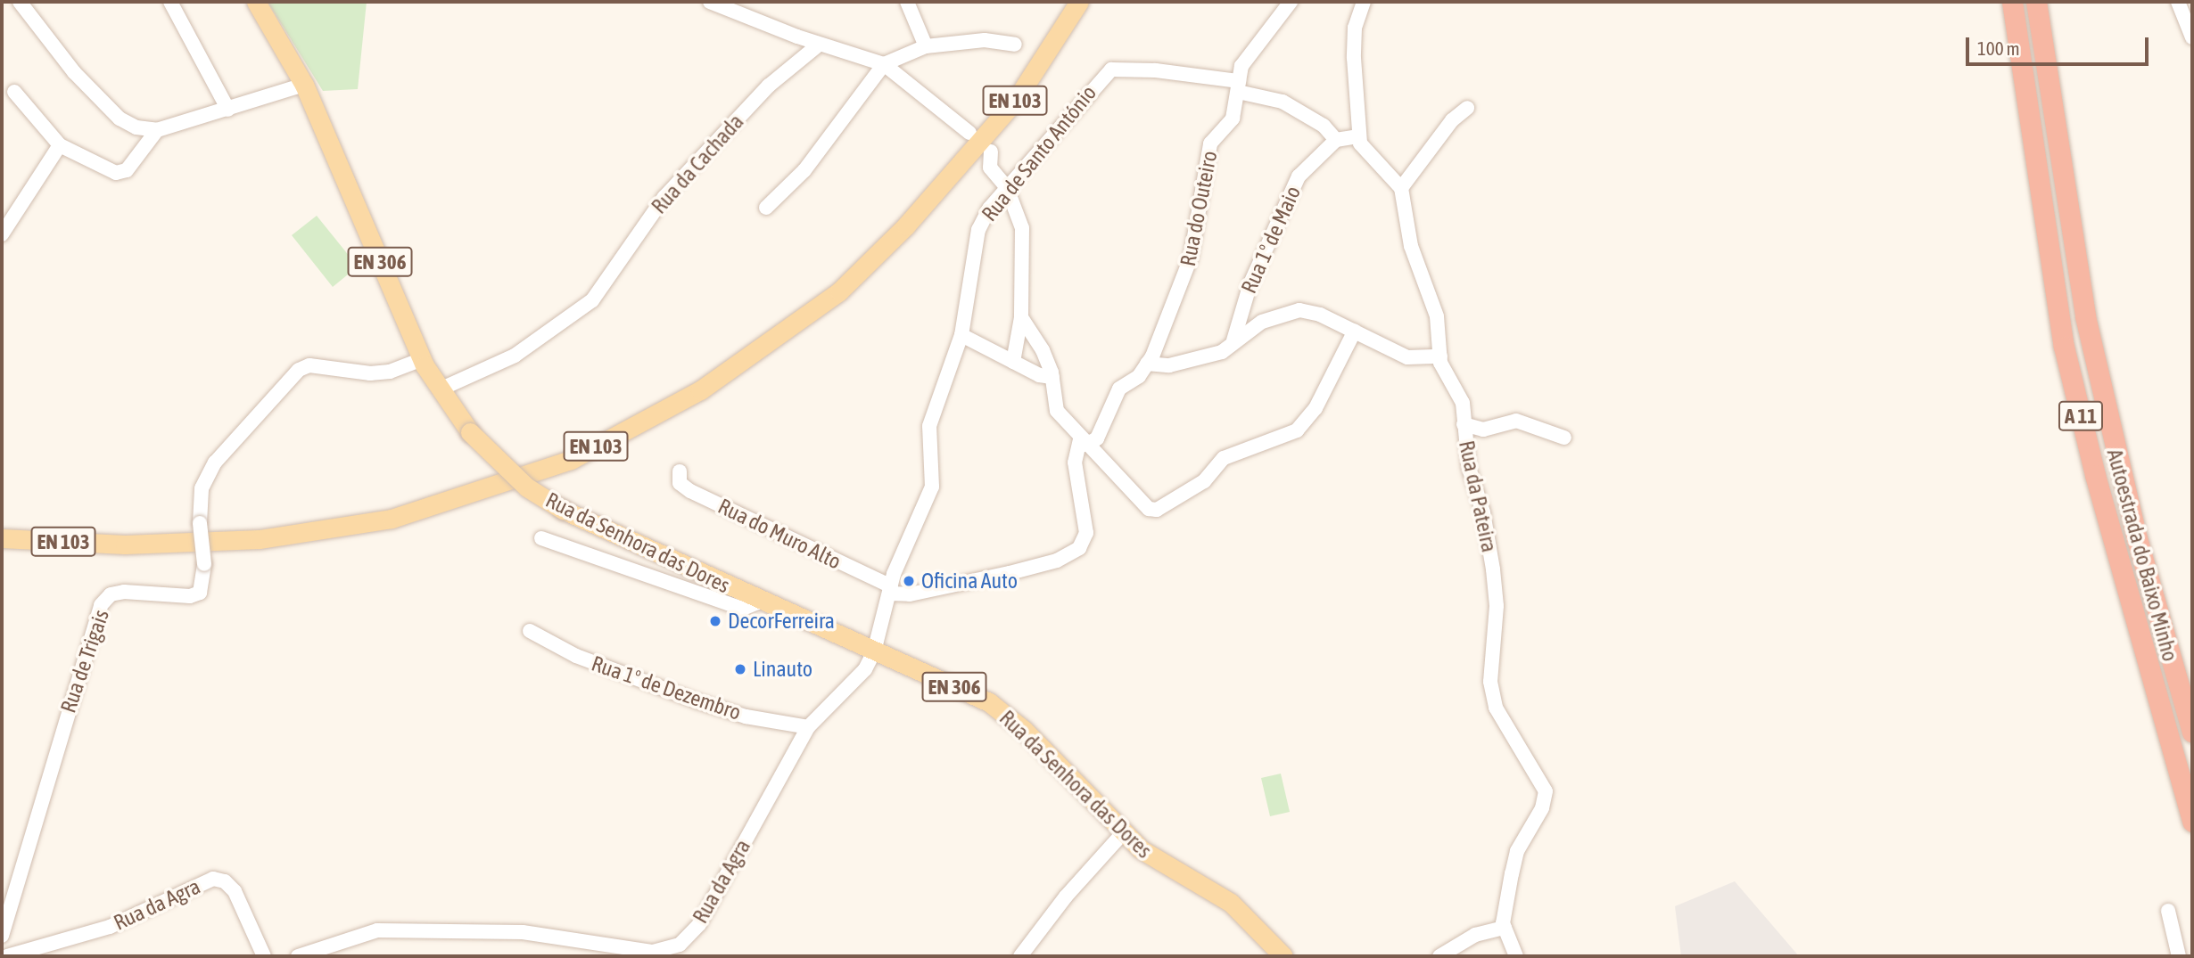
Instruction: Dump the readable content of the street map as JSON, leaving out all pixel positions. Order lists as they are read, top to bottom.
{
  "streets": {
    "highway": ["A 11", "Autoestrada do Baixo Minho"],
    "main road": ["EN 103", "EN 306", "Rua da Senhora das Dores"],
    "street": [
      "Rua de Santo António",
      "Rua da Cachada",
      "Rua do Outeiro",
      "Rua 1º de Maio",
      "Rua da Pateira",
      "Rua do Muro Alto",
      "Rua de Trigais",
      "Rua 1º de Dezembro",
      "Rua da Agra"
    ]
  },
  "crossings": [
    ["Rua de Santo António", "Rua do Outeiro"],
    ["Rua de Santo António", "Rua do Muro Alto"],
    ["Rua de Santo António", "Rua da Senhora das Dores"],
    ["Rua de Santo António", "Rua da Agra"],
    ["Rua da Cachada", "Rua da Senhora das Dores"],
    ["EN 306", "Rua da Senhora das Dores"],
    ["Rua da Senhora das Dores", "Rua de Trigais"],
    ["Rua da Senhora das Dores", "Rua da Agra"],
    ["Rua 1º de Dezembro", "Rua da Agra"]
  ],
  "places": ["Oficina Auto", "DecorFerreira", "Linauto"],
  "scale_bar": "100 m"
}
